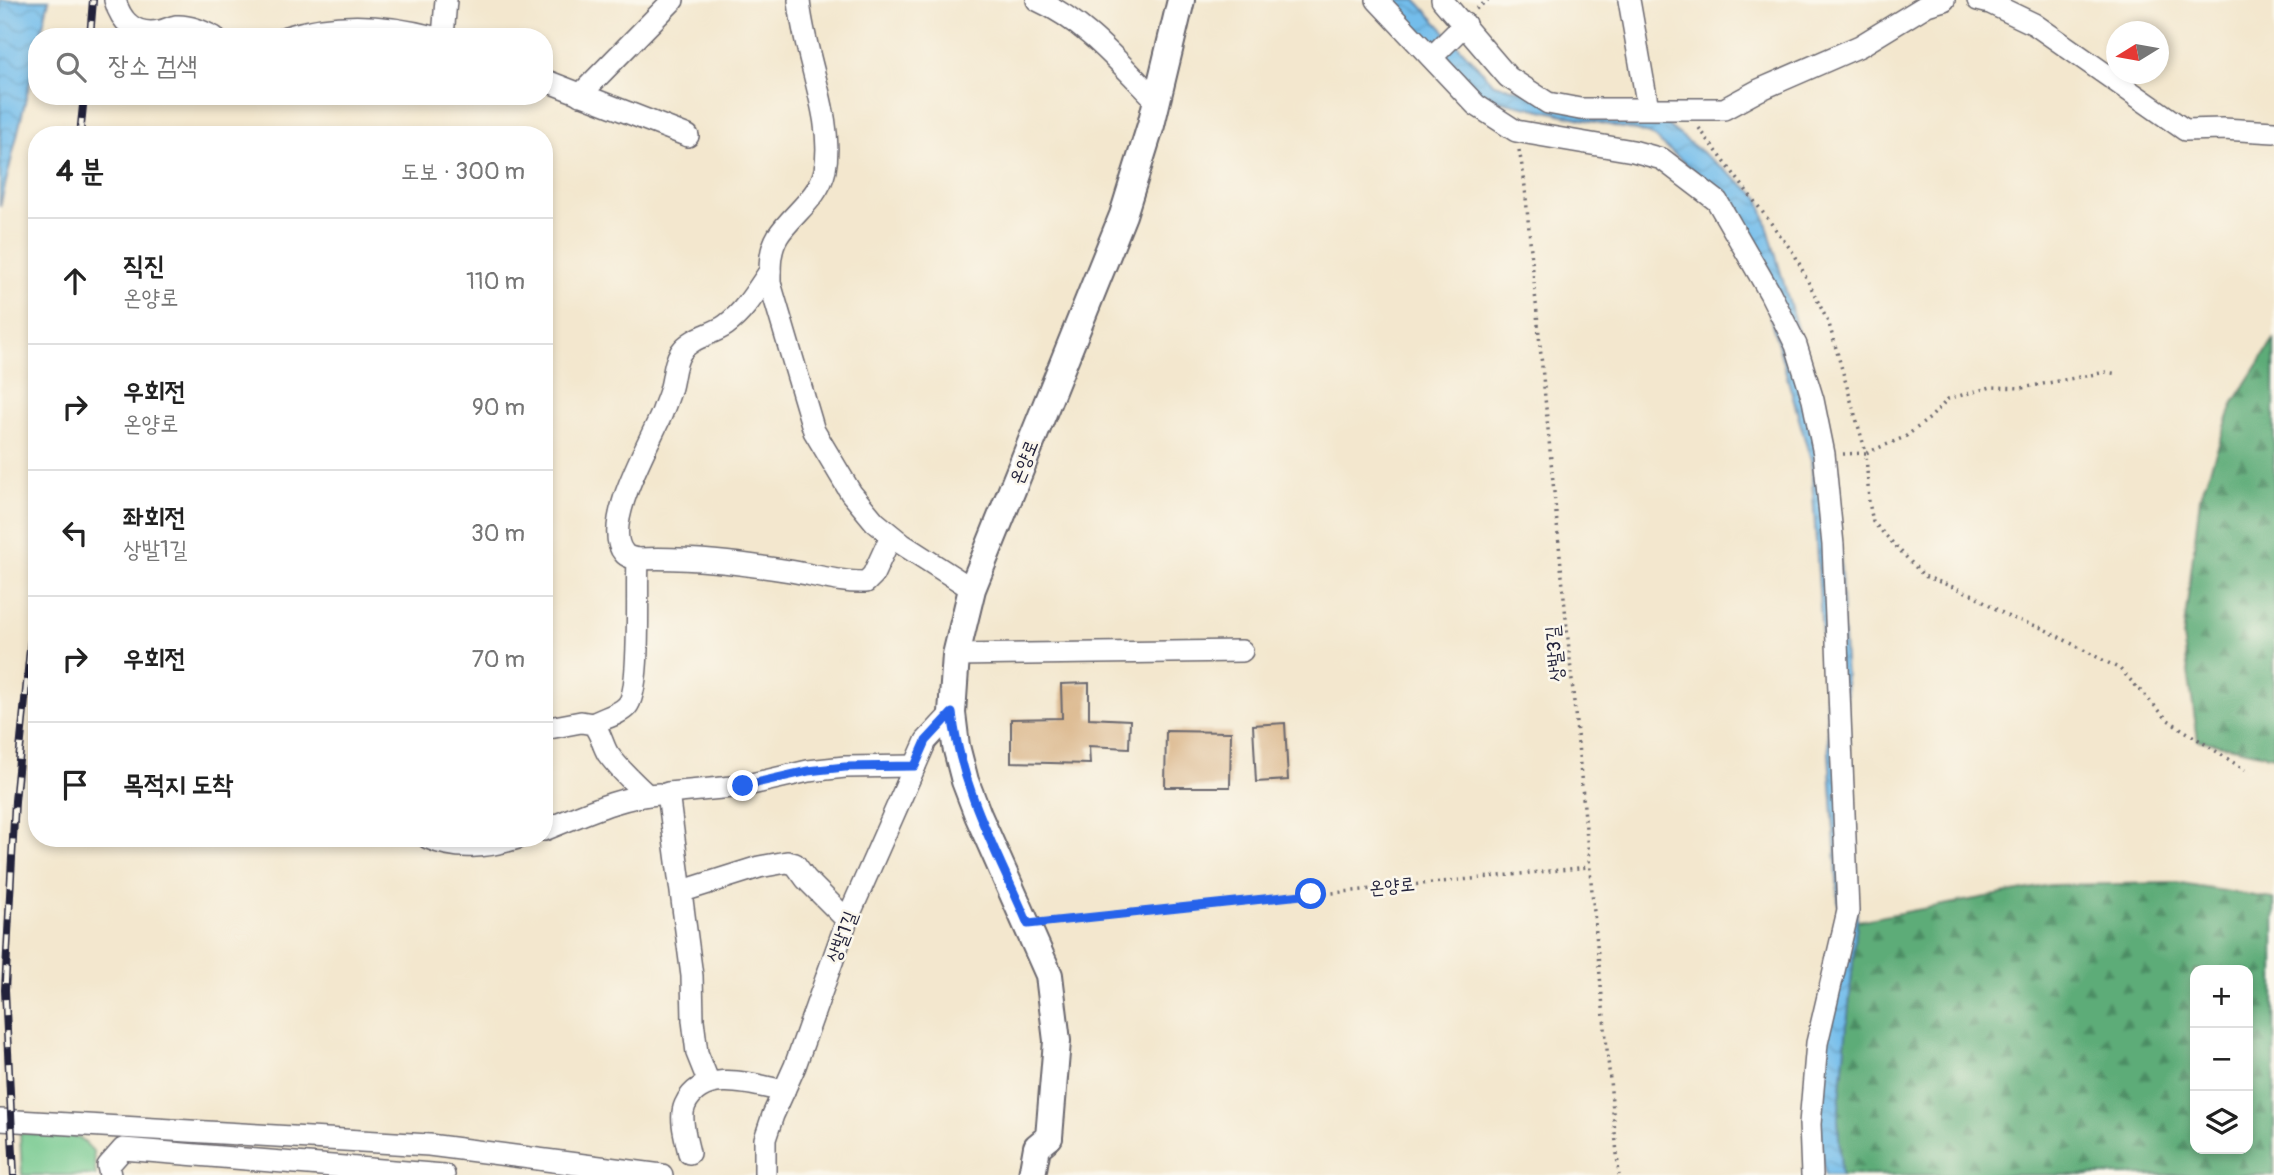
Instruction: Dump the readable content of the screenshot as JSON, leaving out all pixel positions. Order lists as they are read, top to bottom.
{
  "streets": {
    "main road": ["온양로"],
    "street": ["상발1길"],
    "path": ["상발3길"]
  },
  "crossings": [
    ["온양로", "상발3길"],
    ["온양로", "상발1길"]
  ],
  "north": "left",
  "page": {
    "search": "장소 검색",
    "heading": ["4 분", "도보 · 300 m"],
    "list": [
      ["직진", "온양로", "110 m"],
      ["우회전", "온양로", "90 m"],
      ["좌회전", "상발1길", "30 m"],
      ["우회전", "70 m"],
      "목적지 도착"
    ],
    "map_buttons": ["+", "−"]
  }
}
